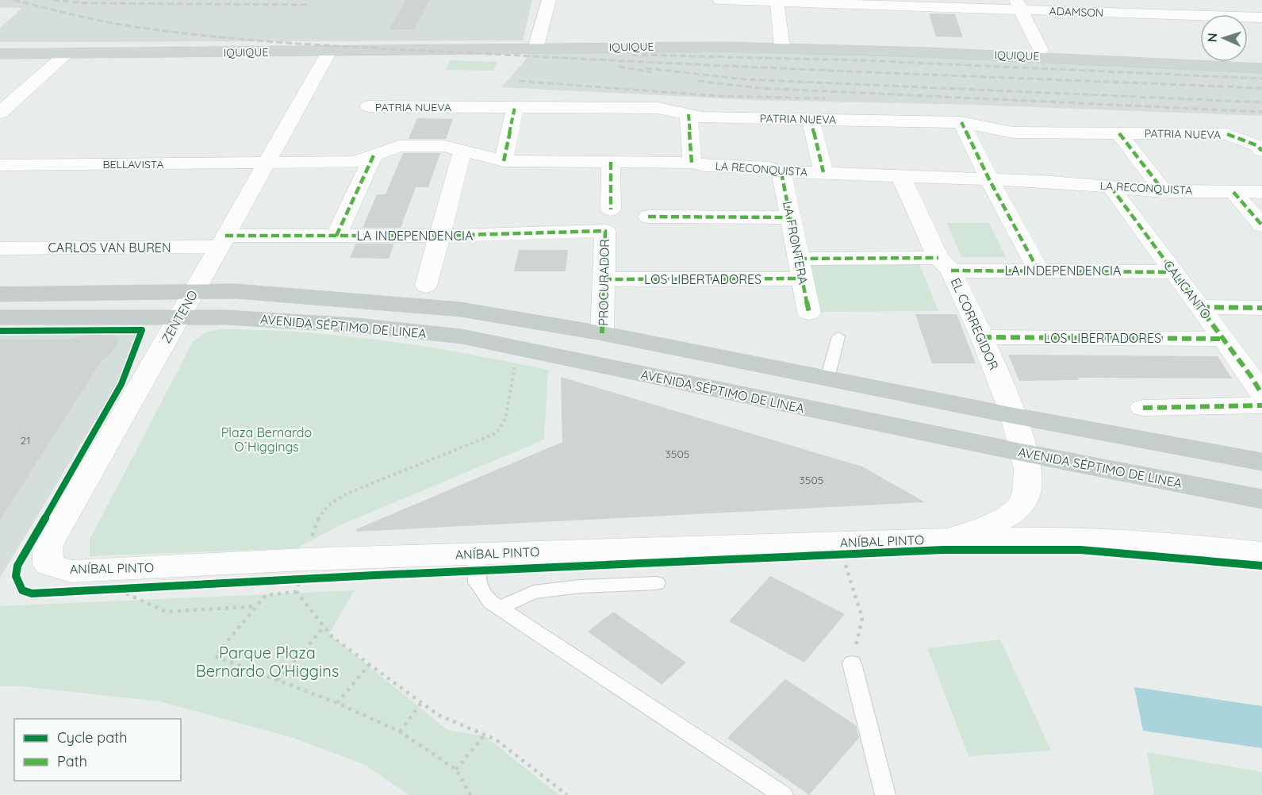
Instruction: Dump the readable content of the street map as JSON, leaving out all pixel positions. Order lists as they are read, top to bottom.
{
  "streets": {
    "highway": ["AVENIDA SÉPTIMO DE LINEA"],
    "main road": ["IQUIQUE"],
    "street": [
      "ADAMSON",
      "PATRIA NUEVA",
      "BELLAVISTA",
      "LA RECONQUISTA",
      "LA INDEPENDENCIA",
      "LA FRONTERA",
      "CARLOS VAN BUREN",
      "LOS LIBERTADORES",
      "PROCURADOR",
      "CALICANTO",
      "ZENTENO",
      "EL CORREGIDOR",
      "ANÍBAL PINTO"
    ]
  },
  "crossings": [
    ["IQUIQUE", "ZENTENO"],
    ["BELLAVISTA", "LA RECONQUISTA"],
    ["BELLAVISTA", "ZENTENO"],
    ["LA RECONQUISTA", "LA FRONTERA"],
    ["LA RECONQUISTA", "CALICANTO"],
    ["LA RECONQUISTA", "ZENTENO"],
    ["LA RECONQUISTA", "EL CORREGIDOR"],
    ["LA INDEPENDENCIA", "LA FRONTERA"],
    ["LA INDEPENDENCIA", "CARLOS VAN BUREN"],
    ["LA INDEPENDENCIA", "LOS LIBERTADORES"],
    ["LA INDEPENDENCIA", "PROCURADOR"],
    ["LA INDEPENDENCIA", "CALICANTO"],
    ["LA INDEPENDENCIA", "ZENTENO"],
    ["LA INDEPENDENCIA", "EL CORREGIDOR"],
    ["LA FRONTERA", "LOS LIBERTADORES"],
    ["CARLOS VAN BUREN", "ZENTENO"],
    ["LOS LIBERTADORES", "PROCURADOR"],
    ["LOS LIBERTADORES", "CALICANTO"],
    ["LOS LIBERTADORES", "EL CORREGIDOR"],
    ["PROCURADOR", "AVENIDA SÉPTIMO DE LINEA"],
    ["ZENTENO", "AVENIDA SÉPTIMO DE LINEA"],
    ["ZENTENO", "ANÍBAL PINTO"],
    ["EL CORREGIDOR", "AVENIDA SÉPTIMO DE LINEA"],
    ["EL CORREGIDOR", "ANÍBAL PINTO"],
    ["AVENIDA SÉPTIMO DE LINEA", "ANÍBAL PINTO"]
  ],
  "parks": ["Plaza Bernardo O´Higgings", "Parque Plaza Bernardo O'Higgins"],
  "house_numbers": ["21", "3505", "3505"],
  "legend": ["Cycle path", "Path"],
  "north": "left"
}
